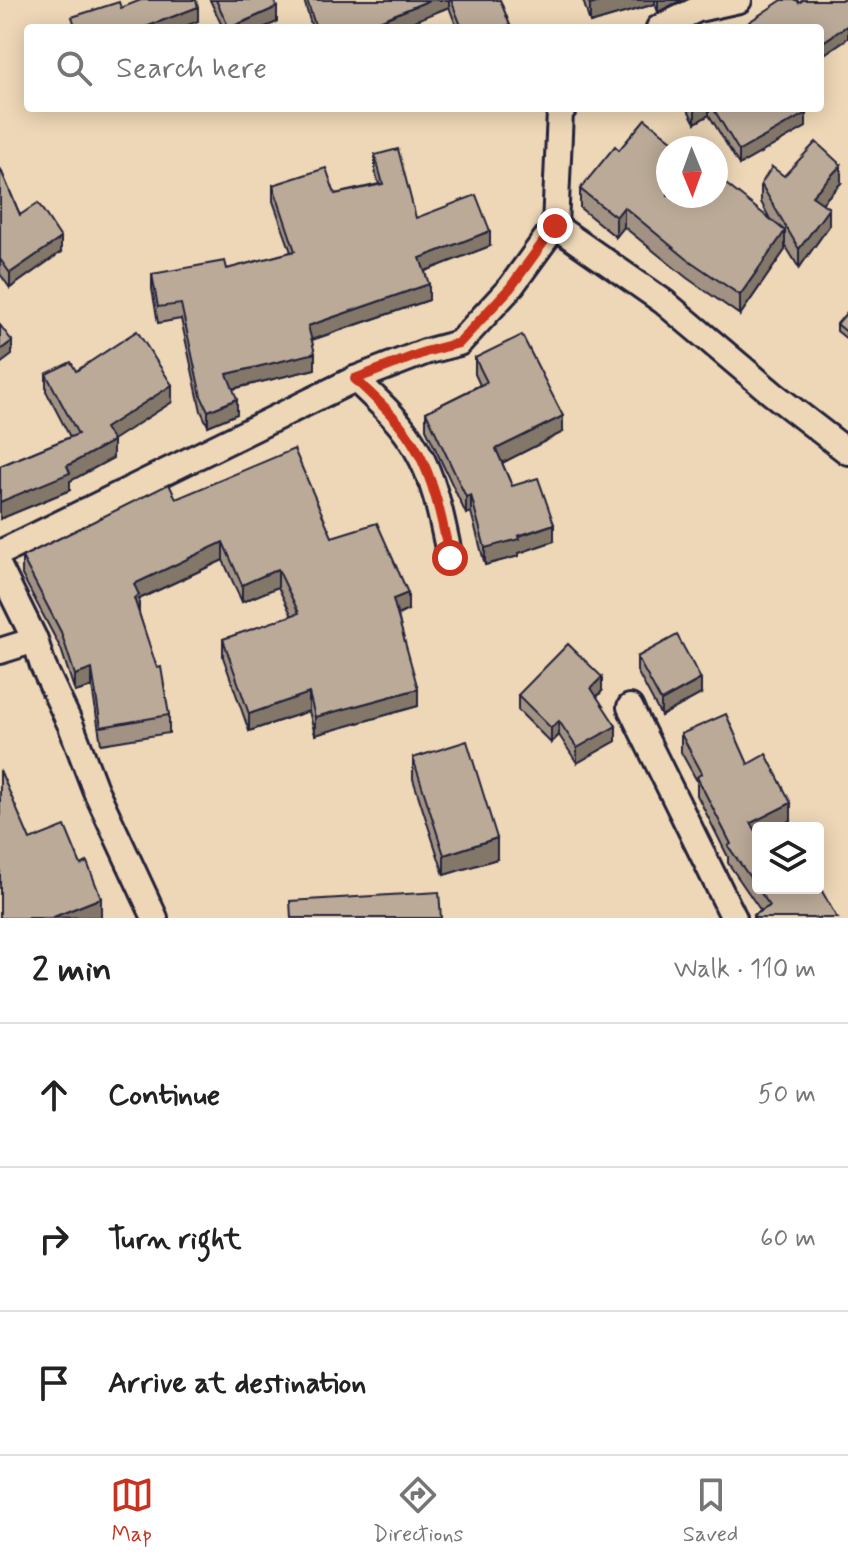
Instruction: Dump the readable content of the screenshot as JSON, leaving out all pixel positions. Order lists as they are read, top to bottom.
{
  "north": "bottom",
  "page": {
    "search": "Search here",
    "heading": ["2 min", "Walk · 110 m"],
    "list": [
      ["Continue", "50 m"],
      ["Turn right", "60 m"],
      "Arrive at destination"
    ],
    "nav": ["Map", "Directions", "Saved"]
  }
}
